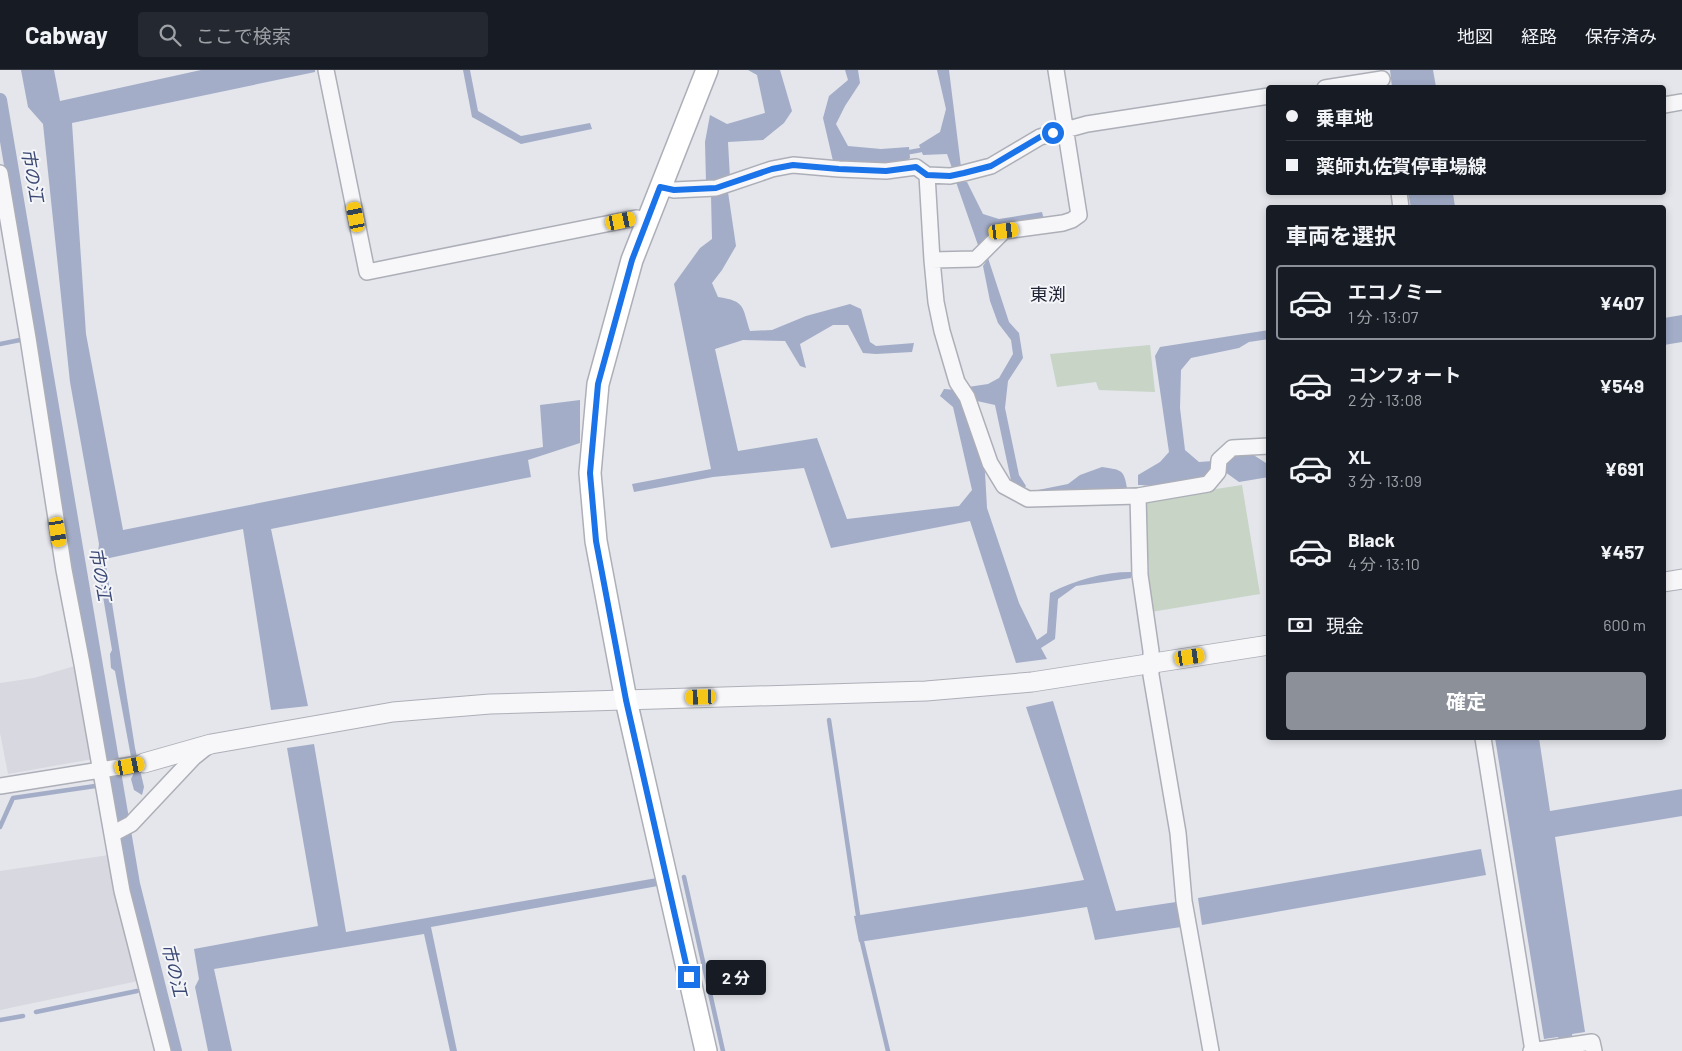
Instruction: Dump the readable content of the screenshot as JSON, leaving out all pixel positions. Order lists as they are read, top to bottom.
{
  "districts": ["東渕"],
  "water": ["市の江"],
  "page": {
    "header": "Cabway",
    "search": "ここで検索",
    "nav": ["地図", "経路", "保存済み"],
    "banner": ["乗車地", "薬師丸佐賀停車場線"],
    "heading": "車両を選択",
    "list": [
      {
        "name": "エコノミー",
        "note": "1 分 · 13:07",
        "value": "¥407"
      },
      {
        "name": "コンフォート",
        "note": "2 分 · 13:08",
        "value": "¥549"
      },
      {
        "name": "XL",
        "note": "3 分 · 13:09",
        "value": "¥691"
      },
      {
        "name": "Black",
        "note": "4 分 · 13:10",
        "value": "¥457"
      }
    ],
    "pay": ["現金", "600 m"],
    "buttons": "確定",
    "bubble": "2 分"
  }
}
